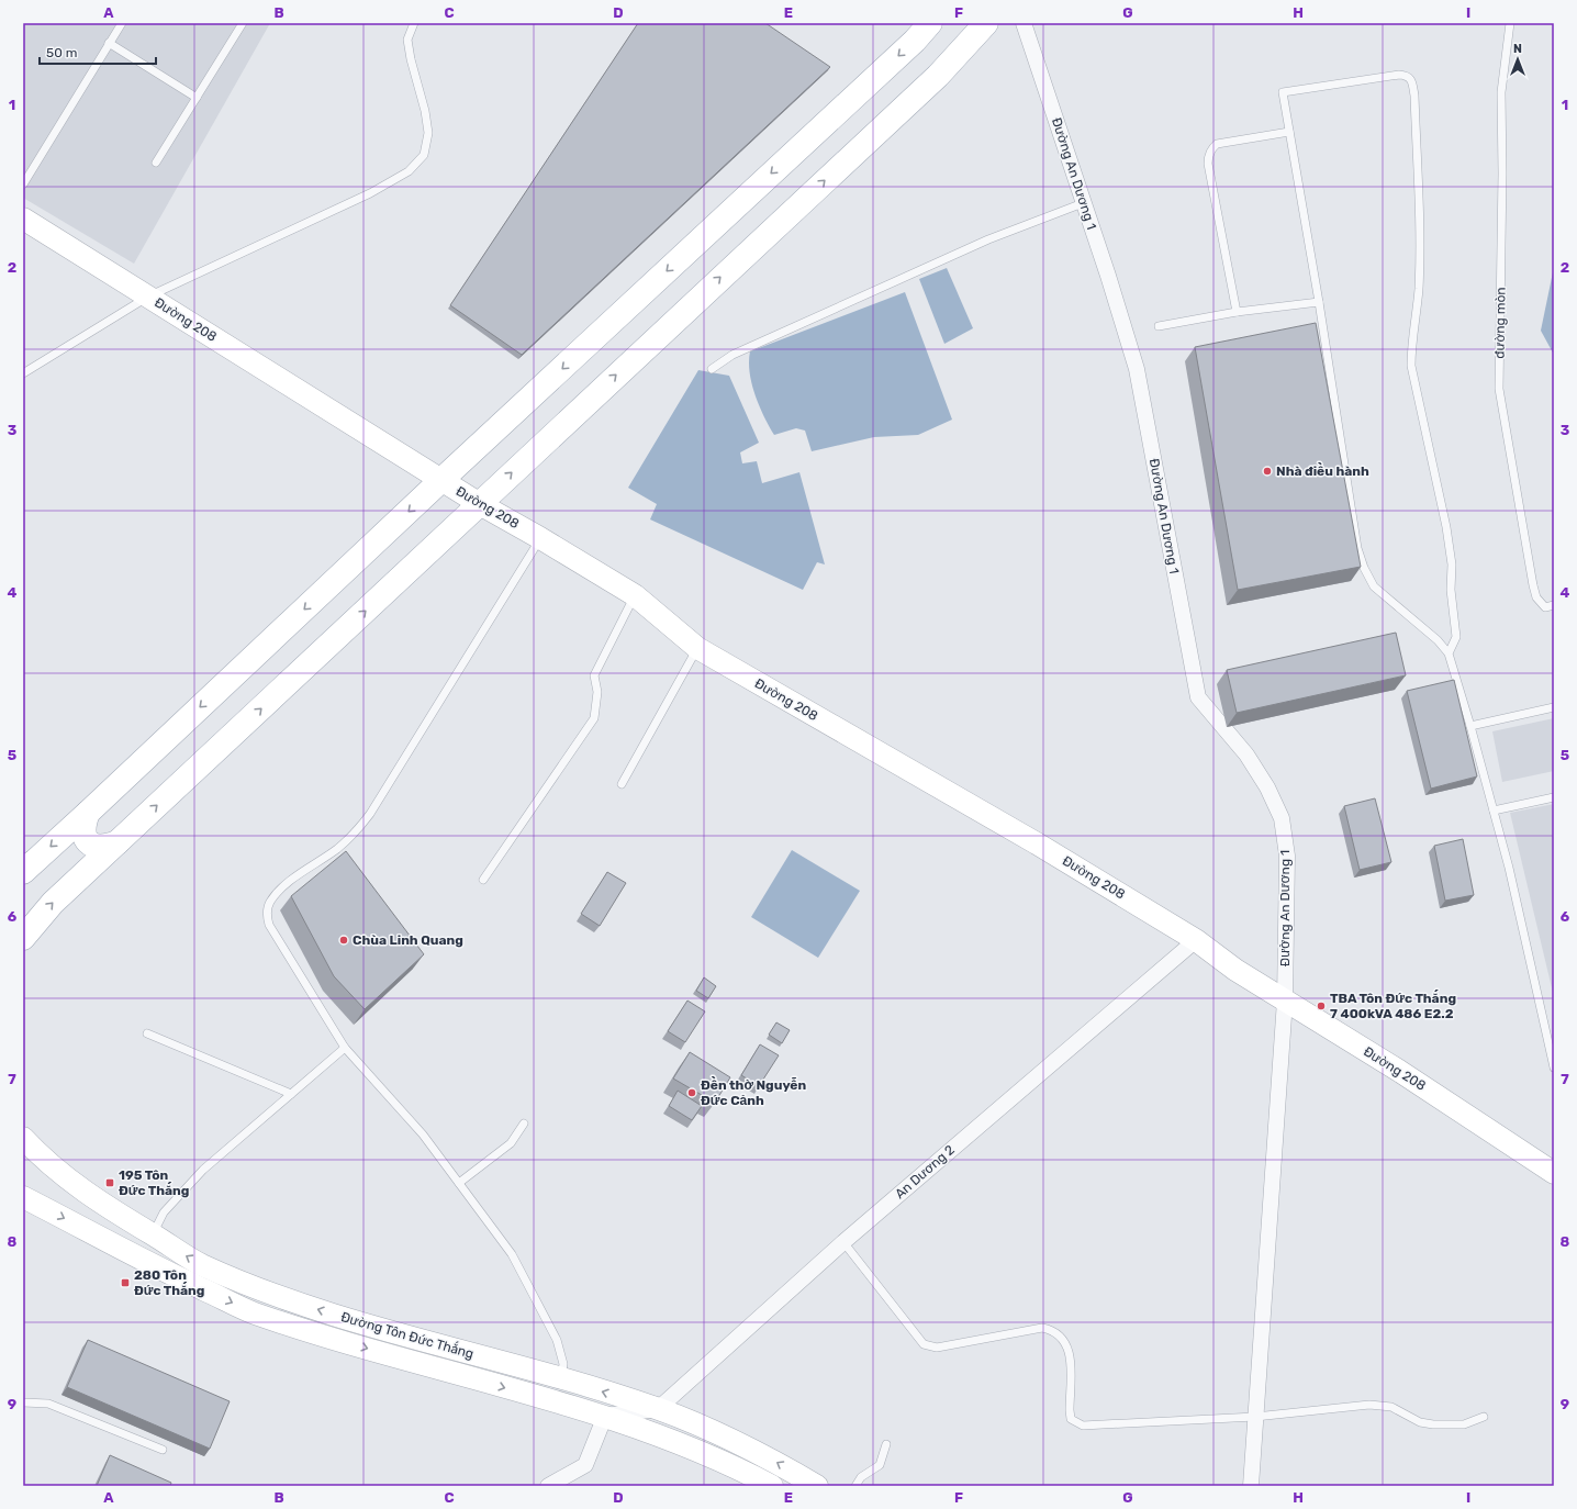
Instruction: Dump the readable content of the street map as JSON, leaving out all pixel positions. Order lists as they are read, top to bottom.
{
  "streets": {
    "street": [
      "Đường An Dương 1",
      "Đường 208",
      "An Dương 2",
      "Đường Tôn Đức Thắng"
    ],
    "lane": ["đường mòn"]
  },
  "crossings": [
    ["Đường An Dương 1", "Đường 208"],
    ["Đường 208", "An Dương 2"],
    ["An Dương 2", "Đường Tôn Đức Thắng"]
  ],
  "places": {
    "other": [
      "Nhà điều hành",
      "Chùa Linh Quang",
      "TBA Tôn Đức Thắng 7 400kVA 486 E2.2",
      "Đền thờ Nguyễn Đức Cảnh"
    ],
    "transit": ["195 Tôn Đức Thắng", "280 Tôn Đức Thắng"]
  },
  "scale_bar": "50 m",
  "north": "top",
  "grid": {
    "columns": [
      "A",
      "B",
      "C",
      "D",
      "E",
      "F",
      "G",
      "H",
      "I"
    ],
    "rows": [
      "1",
      "2",
      "3",
      "4",
      "5",
      "6",
      "7",
      "8",
      "9"
    ]
  }
}
